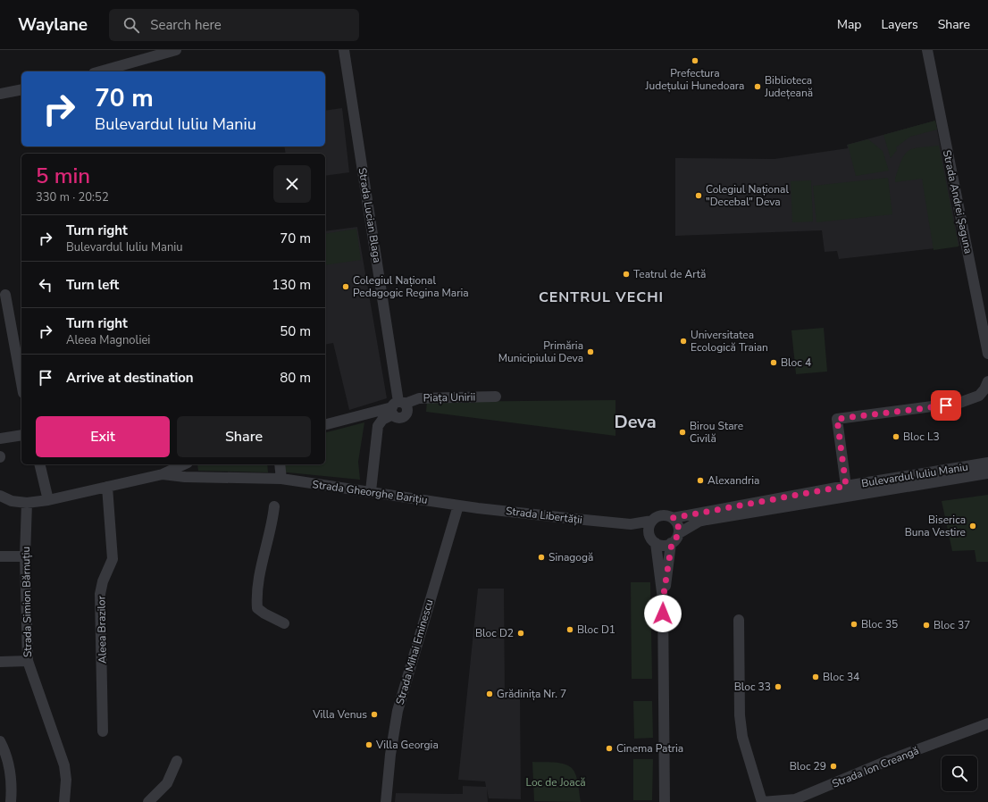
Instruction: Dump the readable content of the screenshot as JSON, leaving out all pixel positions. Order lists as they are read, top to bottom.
{
  "streets": {
    "street": [
      "Strada Andrei Șaguna",
      "Strada Lucian Blaga",
      "Piața Unirii",
      "Bulevardul Iuliu Maniu",
      "Strada Gheorghe Barițiu",
      "Strada Libertății",
      "Strada Simion Bărnuțiu",
      "Aleea Brazilor",
      "Strada Mihai Eminescu",
      "Strada Ion Creangă"
    ]
  },
  "crossings": [
    ["Strada Lucian Blaga", "Piața Unirii"],
    ["Bulevardul Iuliu Maniu", "Strada Libertății"],
    ["Strada Gheorghe Barițiu", "Strada Libertății"],
    ["Strada Gheorghe Barițiu", "Strada Simion Bărnuțiu"],
    ["Strada Gheorghe Barițiu", "Aleea Brazilor"],
    ["Strada Gheorghe Barițiu", "Strada Mihai Eminescu"],
    ["Strada Libertății", "Strada Mihai Eminescu"]
  ],
  "districts": ["CENTRUL VECHI", "Deva"],
  "parks": ["Loc de Joacă"],
  "places": [
    "Prefectura Județului Hunedoara",
    "Biblioteca Județeană",
    "Colegiul Național \"Decebal\" Deva",
    "Teatrul de Artă",
    "Colegiul Național Pedagogic Regina Maria",
    "Universitatea Ecologică Traian",
    "Primăria Municipiului Deva",
    "Bloc 4",
    "Birou Stare Civilă",
    "Bloc L3",
    "Alexandria",
    "Biserica Buna Vestire",
    "Sinagogă",
    "Bloc 35",
    "Bloc 37",
    "Bloc D1",
    "Bloc D2",
    "Bloc 34",
    "Bloc 33",
    "Grădinița Nr. 7",
    "Villa Venus",
    "Villa Georgia",
    "Cinema Patria",
    "Bloc 29"
  ],
  "page": {
    "header": "Waylane",
    "search": "Search here",
    "nav": ["Map", "Layers", "Share"],
    "turn": ["70 m", "Bulevardul Iuliu Maniu"],
    "heading": ["5 min", "330 m · 20:52"],
    "list": [
      {
        "name": "Turn right",
        "note": "Bulevardul Iuliu Maniu",
        "value": "70 m"
      },
      {
        "name": "Turn left",
        "value": "130 m"
      },
      {
        "name": "Turn right",
        "note": "Aleea Magnoliei",
        "value": "50 m"
      },
      {
        "name": "Arrive at destination",
        "value": "80 m"
      }
    ],
    "buttons": ["Exit", "Share"]
  }
}
